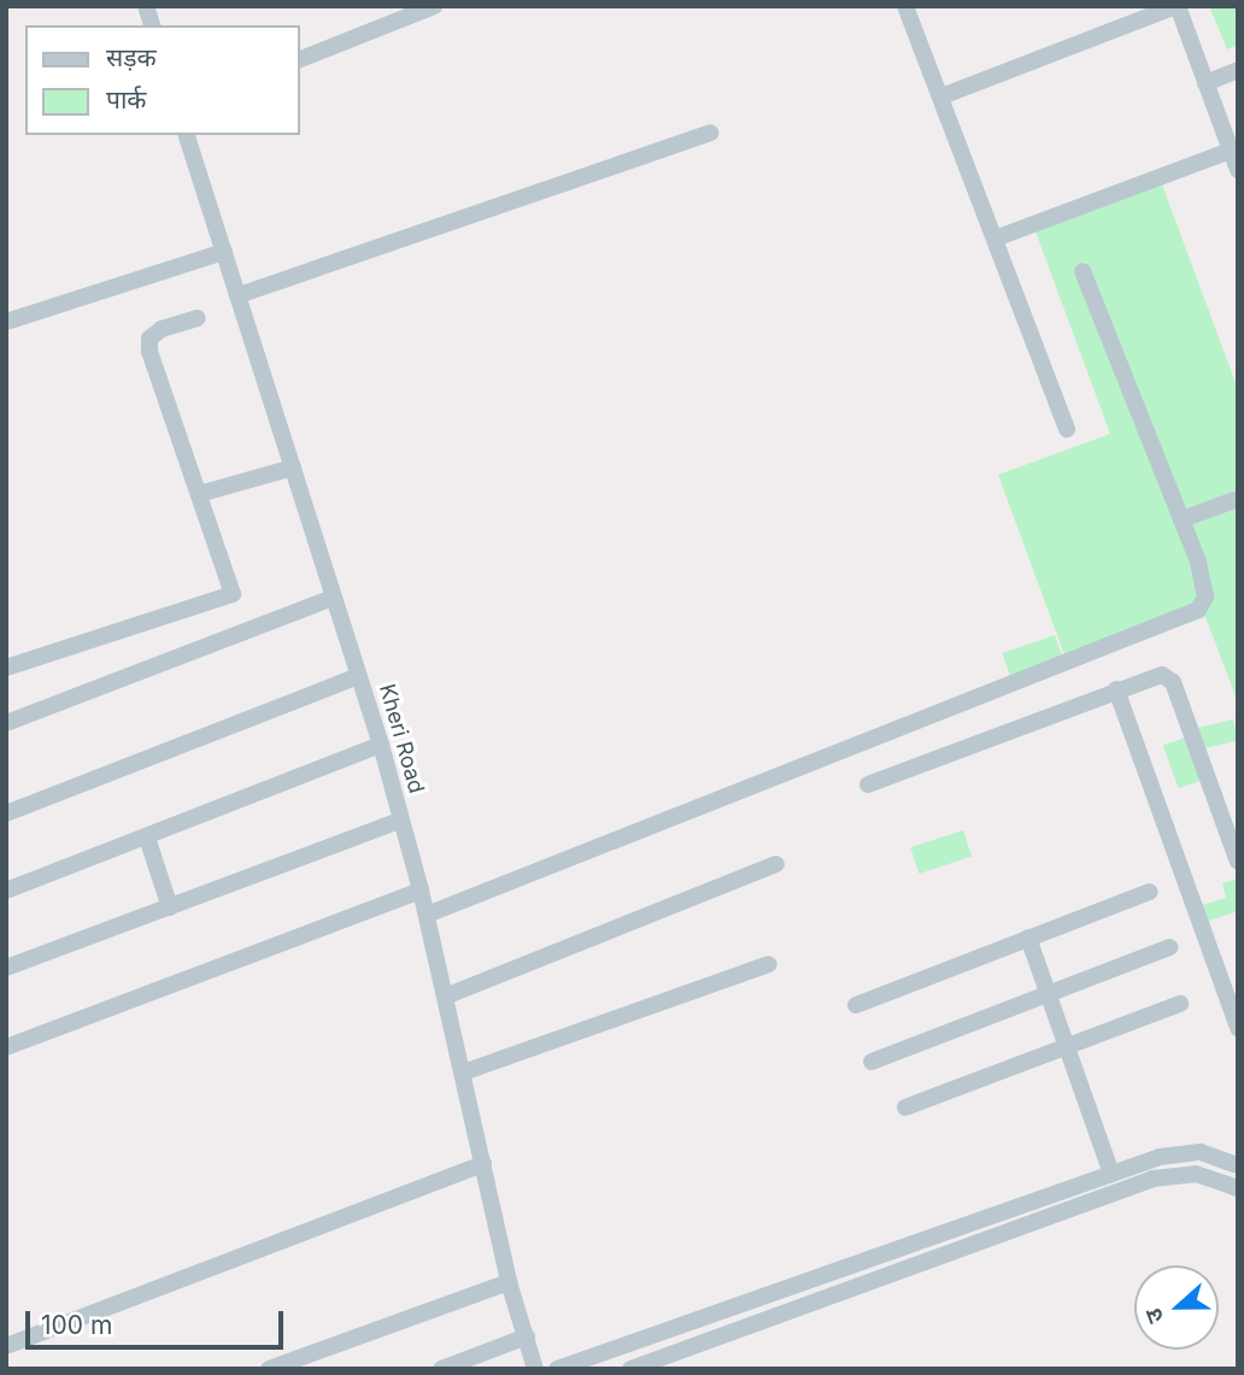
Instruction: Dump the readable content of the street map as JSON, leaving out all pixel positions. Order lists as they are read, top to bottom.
{
  "streets": {
    "street": ["Kheri Road"]
  },
  "legend": ["सड़क", "पार्क"],
  "scale_bar": "100 m",
  "north": "left"
}
